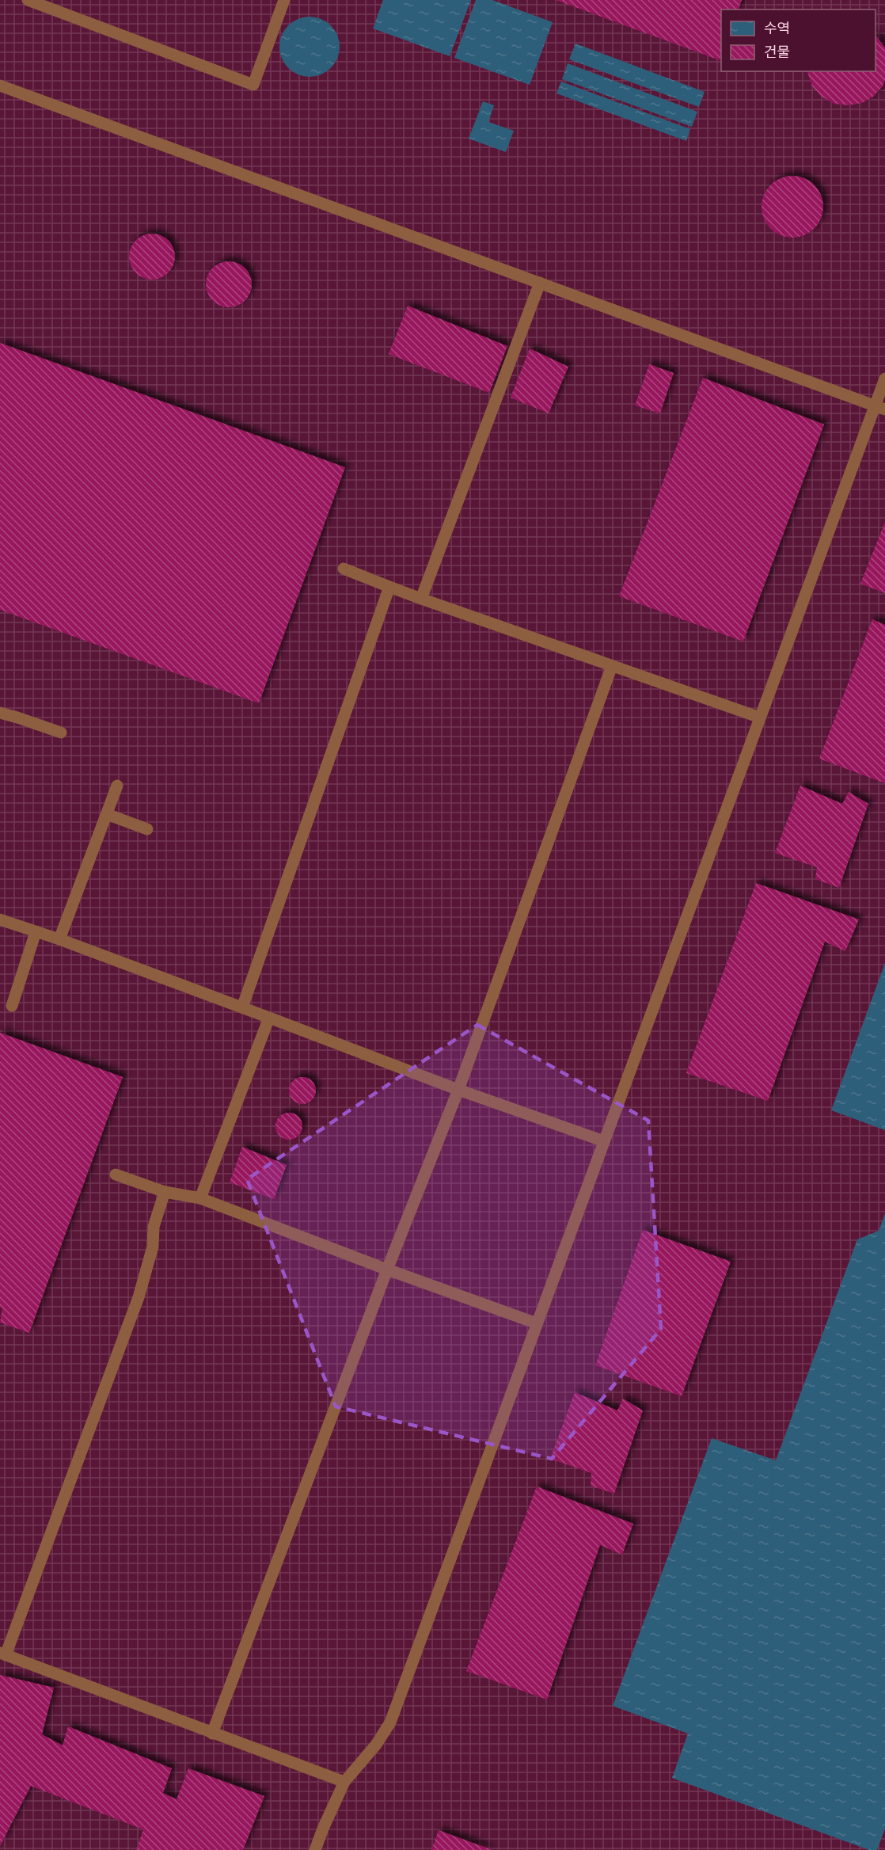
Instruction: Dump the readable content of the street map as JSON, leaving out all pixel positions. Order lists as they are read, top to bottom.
{
  "legend": ["수역", "건물"]
}
